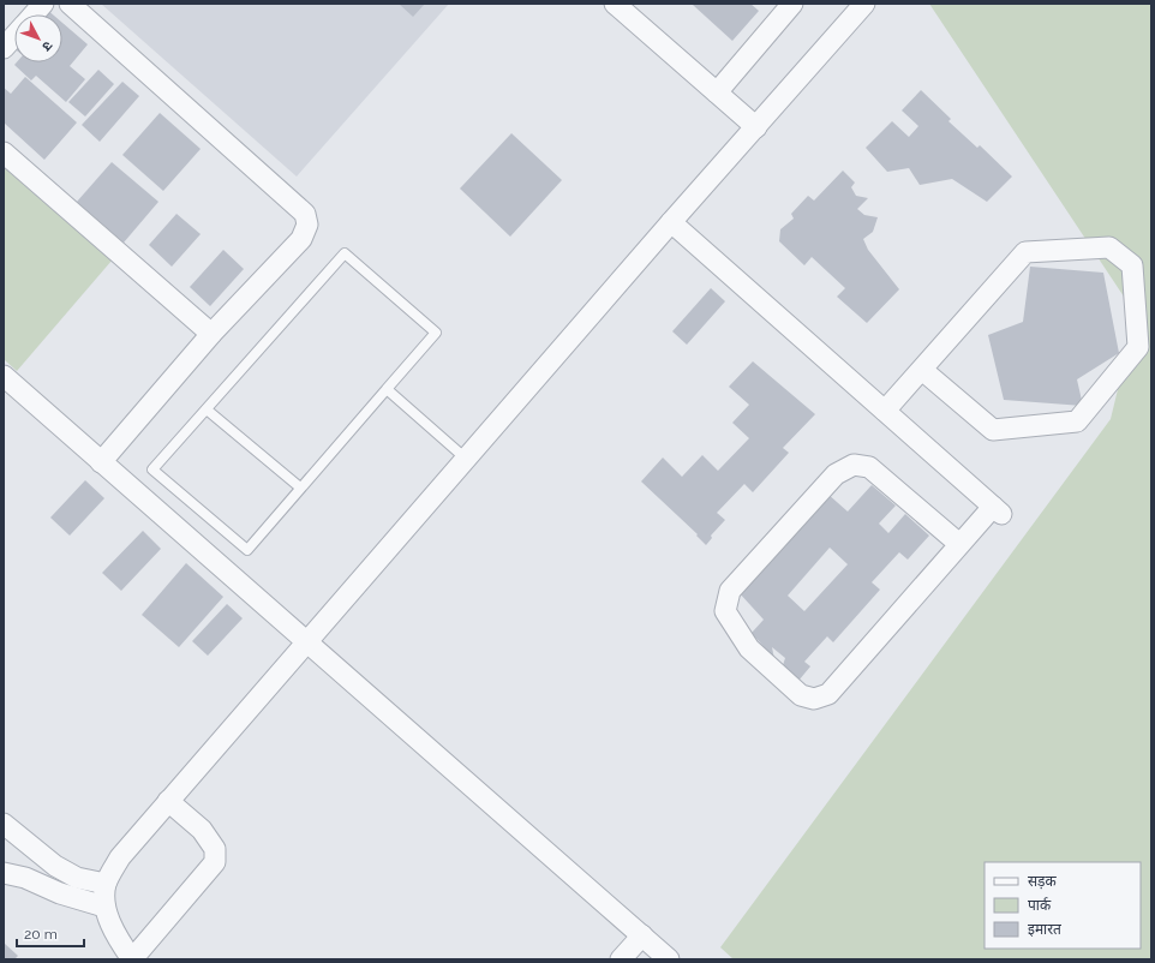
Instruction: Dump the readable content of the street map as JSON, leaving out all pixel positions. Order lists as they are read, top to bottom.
{
  "legend": ["सड़क", "पार्क", "इमारत"],
  "scale_bar": "20 m",
  "north": "bottom right"
}
